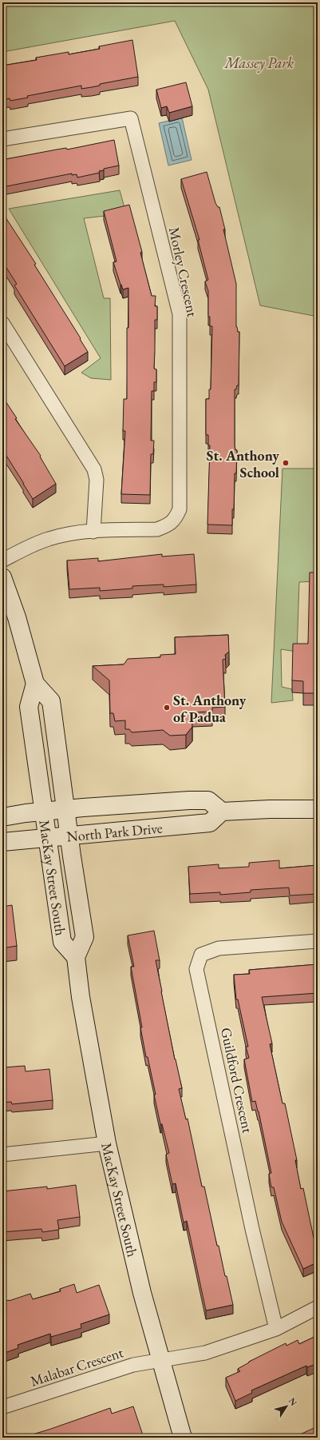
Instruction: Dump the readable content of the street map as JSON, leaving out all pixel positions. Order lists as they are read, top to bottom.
{
  "streets": {
    "street": [
      "Morley Crescent",
      "North Park Drive",
      "MacKay Street South",
      "Guildford Crescent",
      "Malabar Crescent"
    ]
  },
  "crossings": [
    ["North Park Drive", "MacKay Street South"],
    ["MacKay Street South", "Malabar Crescent"]
  ],
  "parks": ["Massey Park"],
  "places": ["St. Anthony School", "St. Anthony of Padua"],
  "north": "top right"
}
